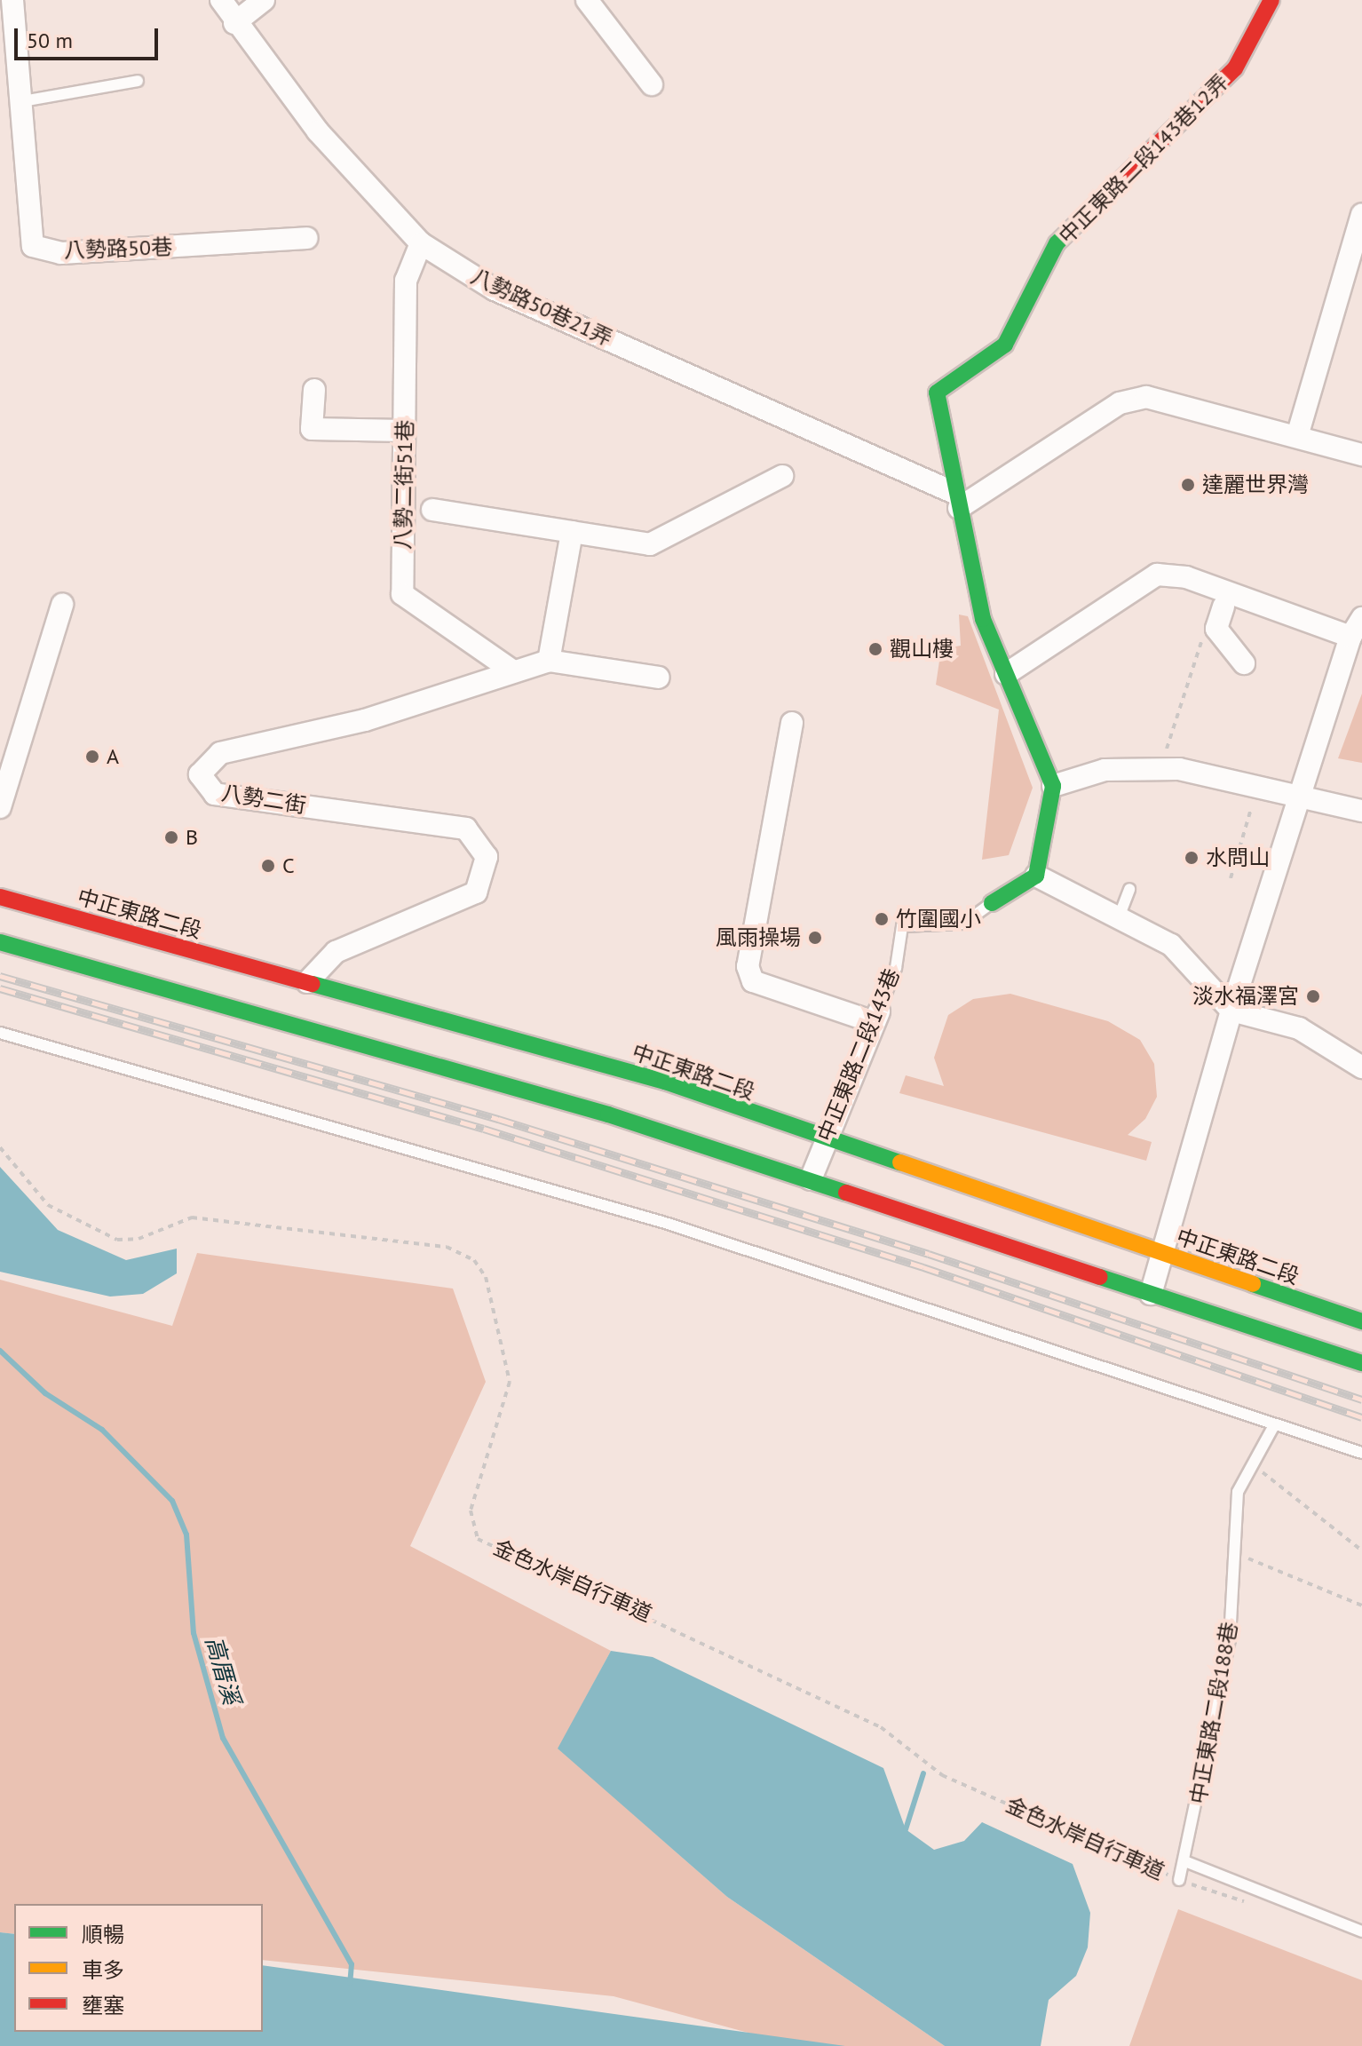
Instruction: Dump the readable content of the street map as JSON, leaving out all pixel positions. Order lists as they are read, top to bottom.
{
  "streets": {
    "main road": ["中正東路二段143巷12弄", "中正東路二段", "中正東路二段143巷"],
    "street": [
      "八勢路50巷",
      "八勢路50巷21弄",
      "八勢二街51巷",
      "八勢二街"
    ],
    "lane": ["中正東路二段188巷"],
    "path": ["金色水岸自行車道"]
  },
  "crossings": [
    ["中正東路二段143巷12弄", "八勢路50巷21弄"],
    ["八勢路50巷21弄", "八勢二街51巷"],
    ["八勢二街51巷", "八勢二街"],
    ["八勢二街", "中正東路二段"],
    ["中正東路二段", "中正東路二段143巷"],
    ["金色水岸自行車道", "中正東路二段188巷"]
  ],
  "water": ["高厝溪"],
  "places": [
    "達麗世界灣",
    "觀山樓",
    "A",
    "B",
    "水問山",
    "C",
    "竹圍國小",
    "風雨操場",
    "淡水福澤宮"
  ],
  "legend": ["順暢", "車多", "壅塞"],
  "scale_bar": "50 m"
}
